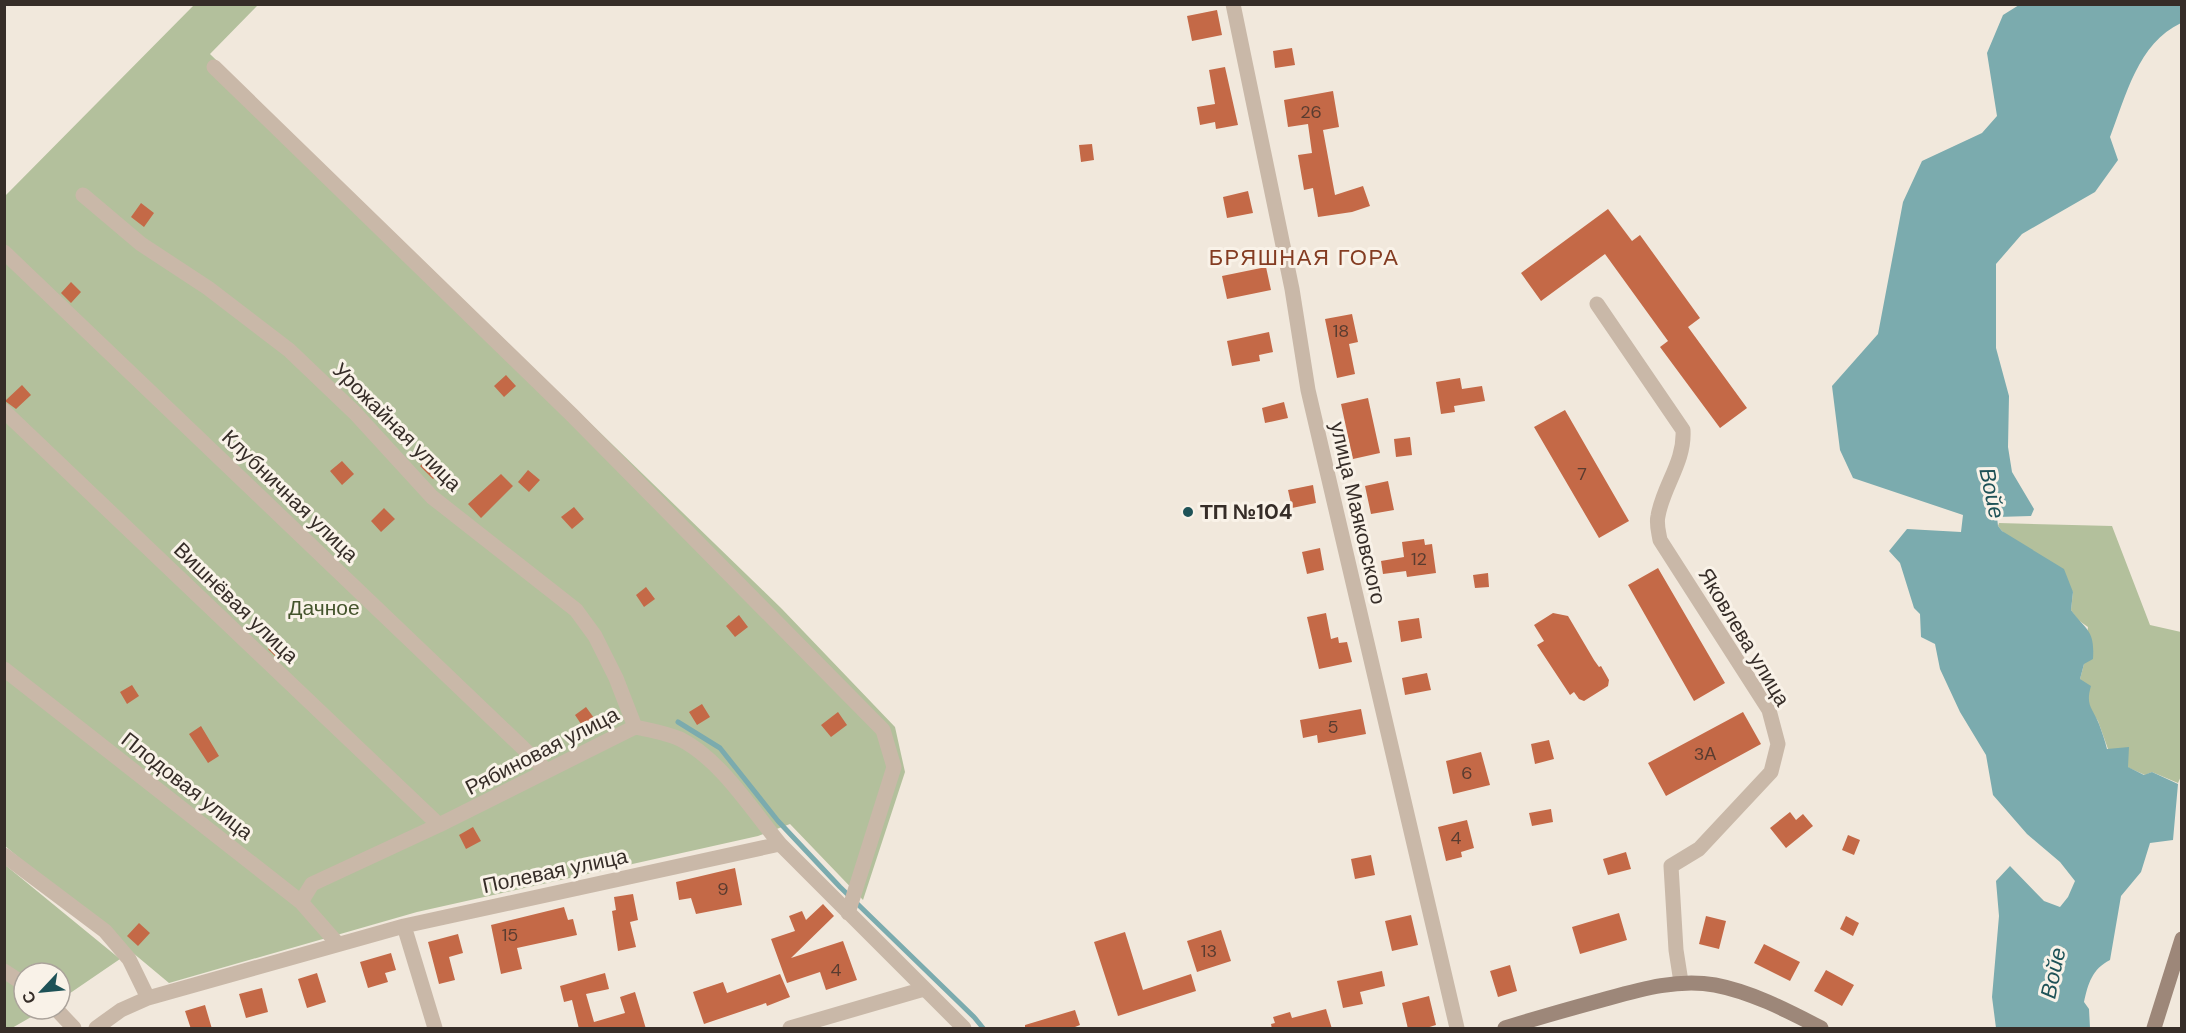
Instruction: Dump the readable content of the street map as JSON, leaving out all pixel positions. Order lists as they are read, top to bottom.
{
  "streets": {
    "street": [
      "Урожайная улица",
      "Клубничная улица",
      "улица Маяковского",
      "Вишнёвая улица",
      "Яковлева улица",
      "Рябиновая улица",
      "Плодовая улица",
      "Полевая улица"
    ]
  },
  "crossings": [
    ["Урожайная улица", "Рябиновая улица"],
    ["Клубничная улица", "Рябиновая улица"],
    ["Вишнёвая улица", "Рябиновая улица"],
    ["Рябиновая улица", "Плодовая улица"],
    ["Рябиновая улица", "Полевая улица"],
    ["Плодовая улица", "Полевая улица"]
  ],
  "districts": ["БРЯШНАЯ ГОРА"],
  "water": ["Войе"],
  "parks": ["Дачное"],
  "places": ["ТП №104"],
  "house_numbers": [
    "26",
    "18",
    "7",
    "12",
    "5",
    "3А",
    "6",
    "4",
    "9",
    "15",
    "13",
    "4"
  ],
  "north": "bottom left"
}
